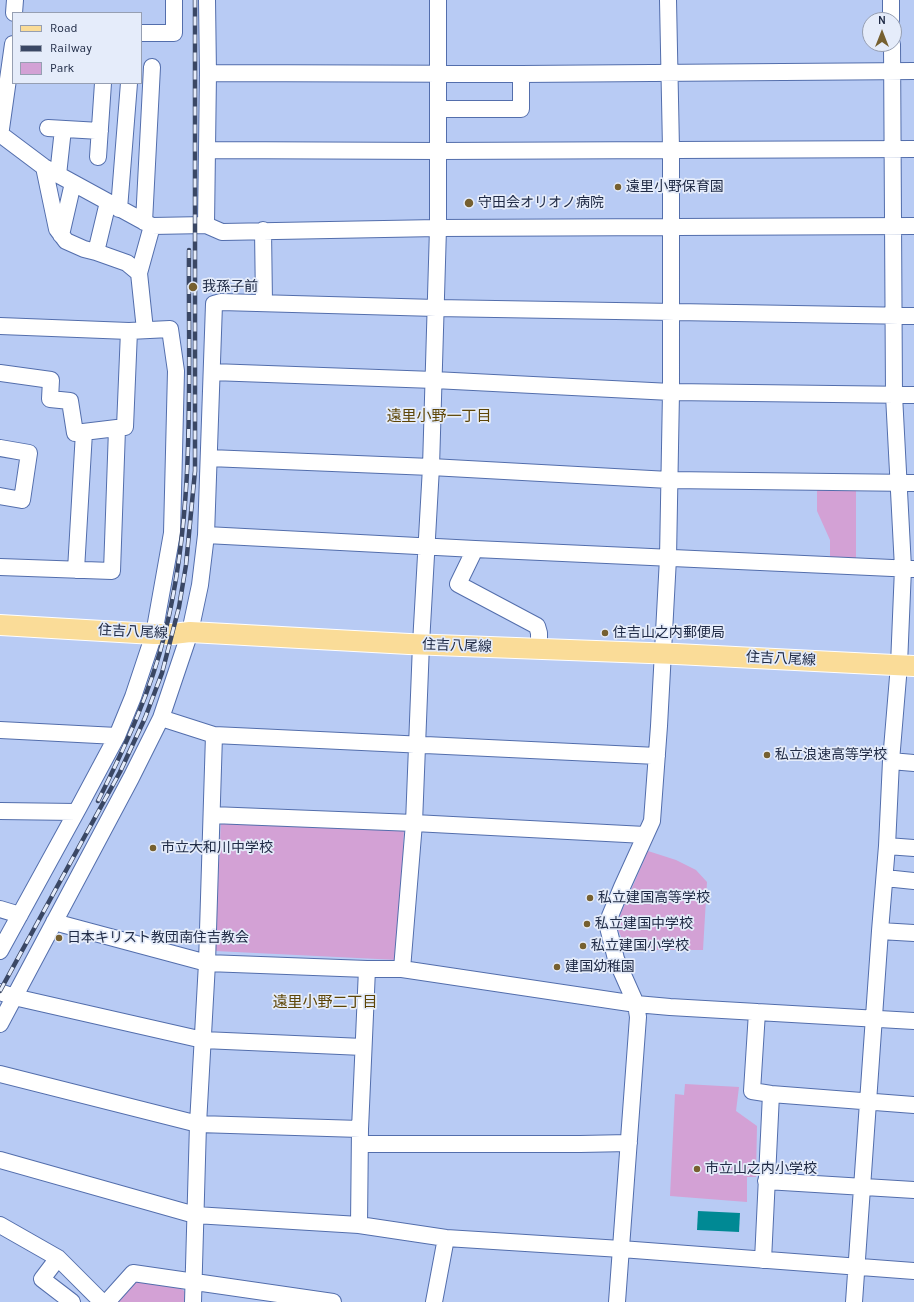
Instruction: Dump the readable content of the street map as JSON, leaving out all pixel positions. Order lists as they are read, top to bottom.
{
  "streets": {
    "main road": ["住吉八尾線"]
  },
  "districts": ["遠里小野一丁目", "遠里小野二丁目"],
  "places": [
    "遠里小野保育園",
    "守田会オリオノ病院",
    "我孫子前",
    "住吉山之内郵便局",
    "私立浪速高等学校",
    "市立大和川中学校",
    "私立建国高等学校",
    "私立建国中学校",
    "日本キリスト教団南住吉教会",
    "私立建国小学校",
    "建国幼稚園",
    "市立山之内小学校"
  ],
  "legend": ["Road", "Railway", "Park"],
  "north": "top"
}
